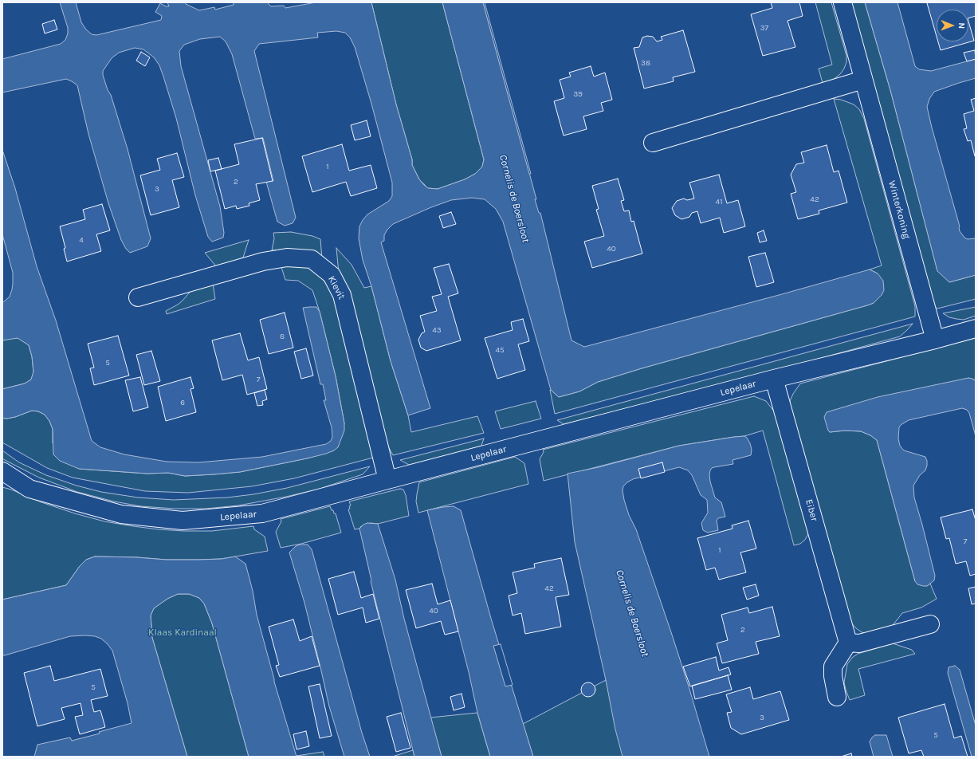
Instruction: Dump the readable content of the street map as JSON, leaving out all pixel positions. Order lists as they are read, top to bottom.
{
  "streets": {
    "street": [
      "Winterkoning",
      "Kievit",
      "Lepelaar",
      "Eiber"
    ]
  },
  "crossings": [
    ["Winterkoning", "Lepelaar"],
    ["Kievit", "Lepelaar"],
    ["Lepelaar", "Eiber"]
  ],
  "water": ["Cornelis de Boersloot"],
  "parks": ["Klaas Kardinaal"],
  "house_numbers": [
    "37",
    "38",
    "39",
    "1",
    "2",
    "3",
    "42",
    "41",
    "4",
    "40",
    "43",
    "8",
    "45",
    "5",
    "7",
    "6",
    "7",
    "1",
    "42",
    "40",
    "2",
    "5",
    "3",
    "5"
  ],
  "north": "right"
}
